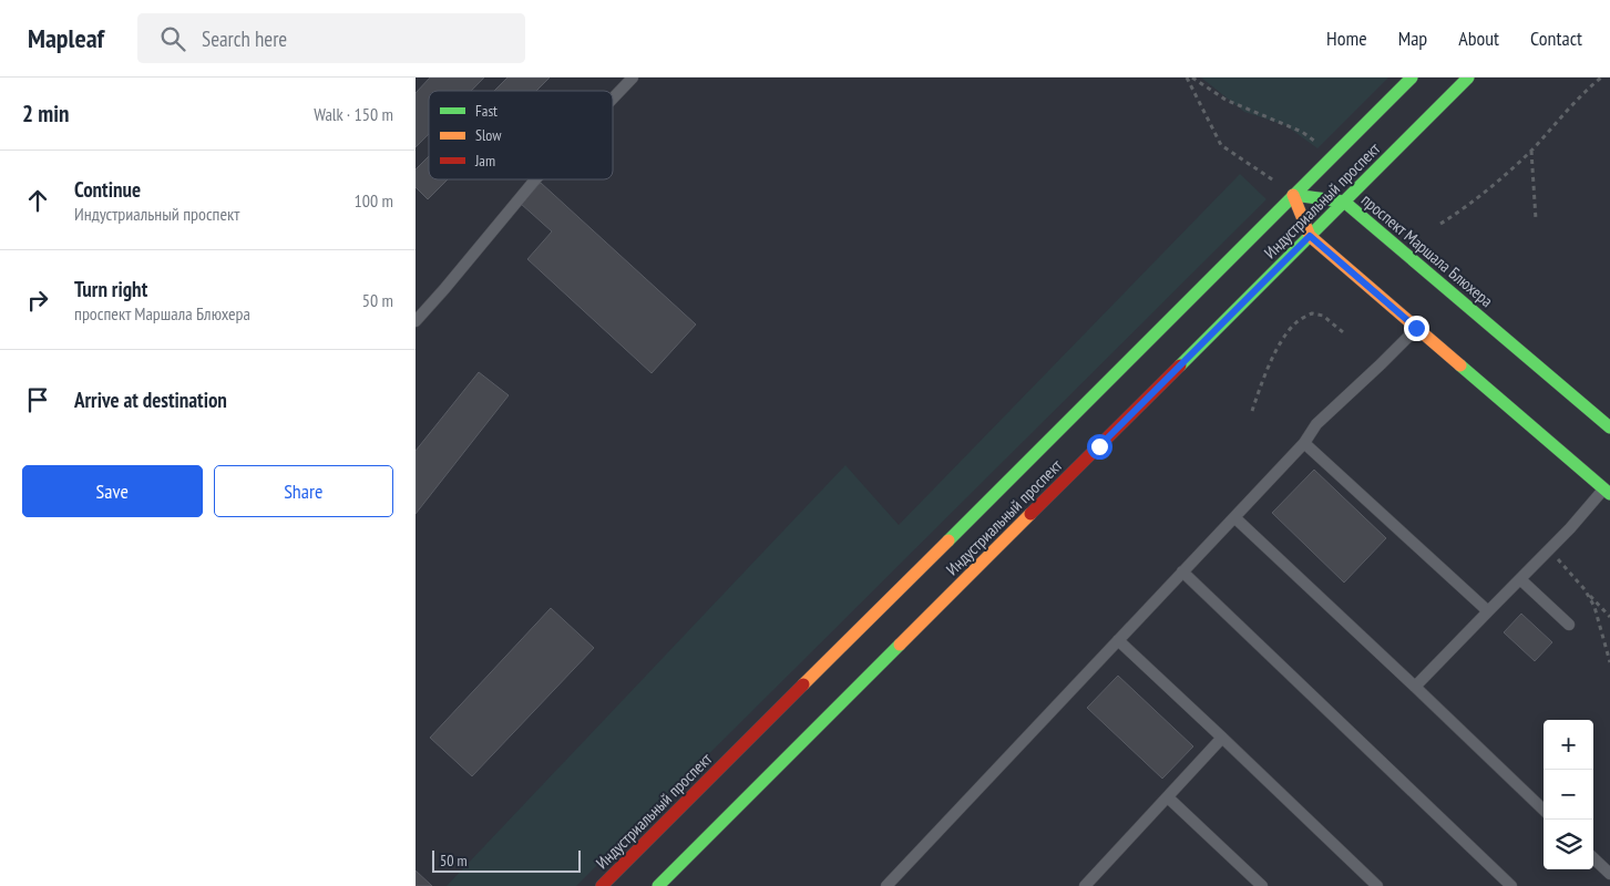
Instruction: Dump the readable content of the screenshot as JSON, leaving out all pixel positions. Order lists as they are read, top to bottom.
{
  "streets": {
    "main road": ["Индустриальный проспект", "проспект Маршала Блюхера"]
  },
  "crossings": [
    ["Индустриальный проспект", "проспект Маршала Блюхера"]
  ],
  "legend": ["Fast", "Slow", "Jam"],
  "scale_bar": "50 m",
  "page": {
    "header": "Mapleaf",
    "search": "Search here",
    "nav": [
      "Home",
      "Map",
      "About",
      "Contact"
    ],
    "heading": ["2 min", "Walk · 150 m"],
    "list": [
      ["Continue", "Индустриальный проспект", "100 m"],
      ["Turn right", "проспект Маршала Блюхера", "50 m"],
      "Arrive at destination"
    ],
    "buttons": ["Save", "Share"],
    "map_buttons": ["+", "−"],
    "scale": "50 m"
  }
}
